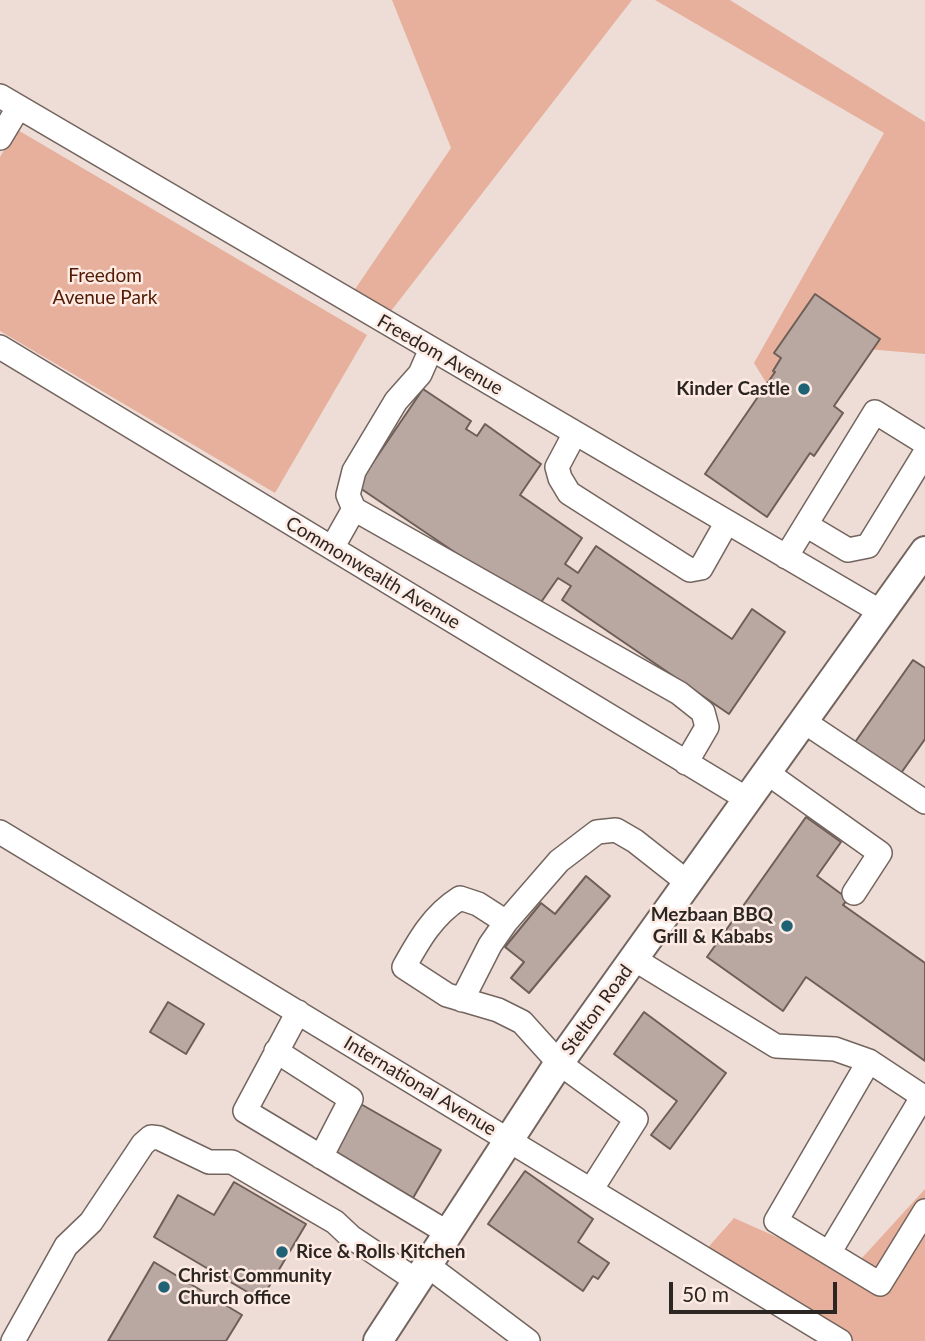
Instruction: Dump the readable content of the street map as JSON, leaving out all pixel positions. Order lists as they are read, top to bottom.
{
  "streets": {
    "main road": ["Stelton Road"],
    "street": ["Freedom Avenue", "Commonwealth Avenue", "International Avenue"]
  },
  "crossings": [
    ["Freedom Avenue", "Stelton Road"],
    ["Commonwealth Avenue", "Stelton Road"],
    ["Stelton Road", "International Avenue"]
  ],
  "parks": ["Freedom Avenue Park"],
  "places": [
    "Kinder Castle",
    "Mezbaan BBQ Grill & Kababs",
    "Rice & Rolls Kitchen",
    "Christ Community Church office"
  ],
  "scale_bar": "50 m"
}
